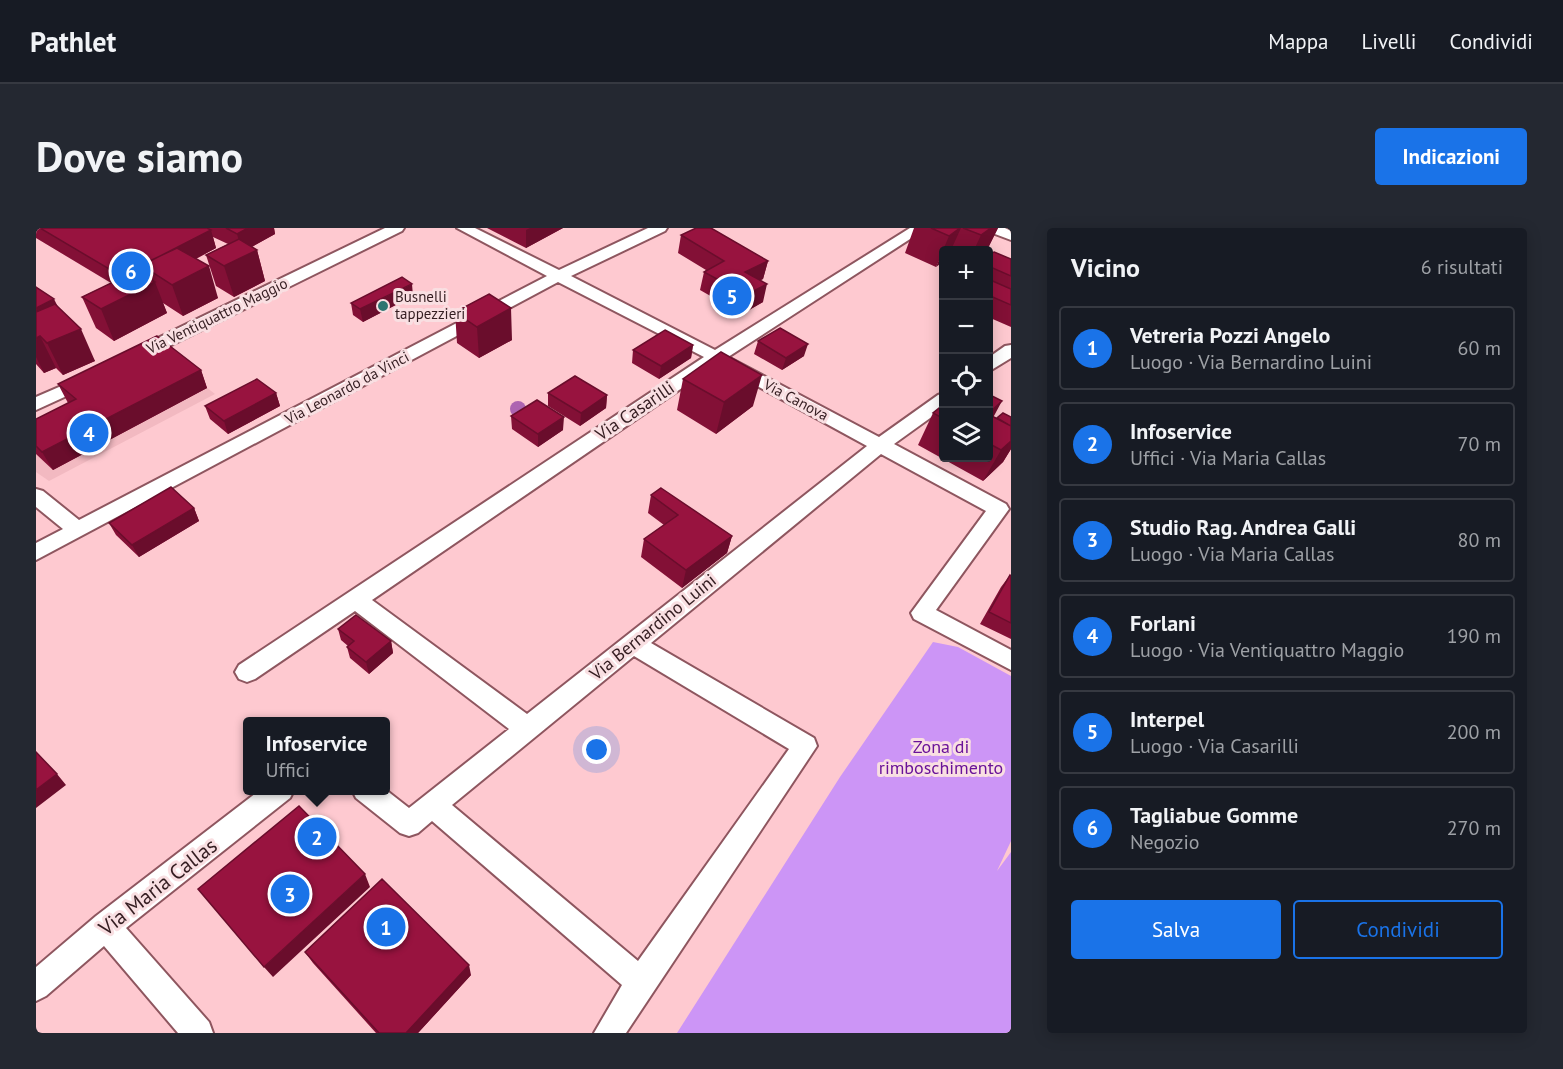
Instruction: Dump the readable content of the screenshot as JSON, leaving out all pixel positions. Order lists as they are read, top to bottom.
{
  "streets": {
    "street": [
      "Via Ventiquattro Maggio",
      "Via Leonardo da Vinci",
      "Via Canova",
      "Via Casarilli",
      "Via Bernardino Luini",
      "Via Maria Callas"
    ]
  },
  "crossings": [
    ["Via Leonardo da Vinci", "Via Canova"],
    ["Via Canova", "Via Casarilli"],
    ["Via Canova", "Via Bernardino Luini"]
  ],
  "parks": ["Zona di rimboschimento"],
  "places": ["Busnelli tappezzieri"],
  "page": {
    "header": "Pathlet",
    "nav": ["Mappa", "Livelli", "Condividi"],
    "buttons": [
      "Indicazioni",
      ["Salva", "Condividi"]
    ],
    "title": "Dove siamo",
    "heading": ["Vicino", "6 risultati"],
    "map_buttons": ["+", "−"],
    "pins": [
      "6",
      "5",
      "4",
      "2",
      "3",
      "1"
    ],
    "list": [
      {
        "mark": "1",
        "name": "Vetreria Pozzi Angelo",
        "note": "Luogo · Via Bernardino Luini",
        "value": "60 m"
      },
      {
        "mark": "2",
        "name": "Infoservice",
        "note": "Uffici · Via Maria Callas",
        "value": "70 m"
      },
      {
        "mark": "3",
        "name": "Studio Rag. Andrea Galli",
        "note": "Luogo · Via Maria Callas",
        "value": "80 m"
      },
      {
        "mark": "4",
        "name": "Forlani",
        "note": "Luogo · Via Ventiquattro Maggio",
        "value": "190 m"
      },
      {
        "mark": "5",
        "name": "Interpel",
        "note": "Luogo · Via Casarilli",
        "value": "200 m"
      },
      {
        "mark": "6",
        "name": "Tagliabue Gomme",
        "note": "Negozio",
        "value": "270 m"
      }
    ],
    "popup": ["Infoservice", "Uffici"]
  }
}
